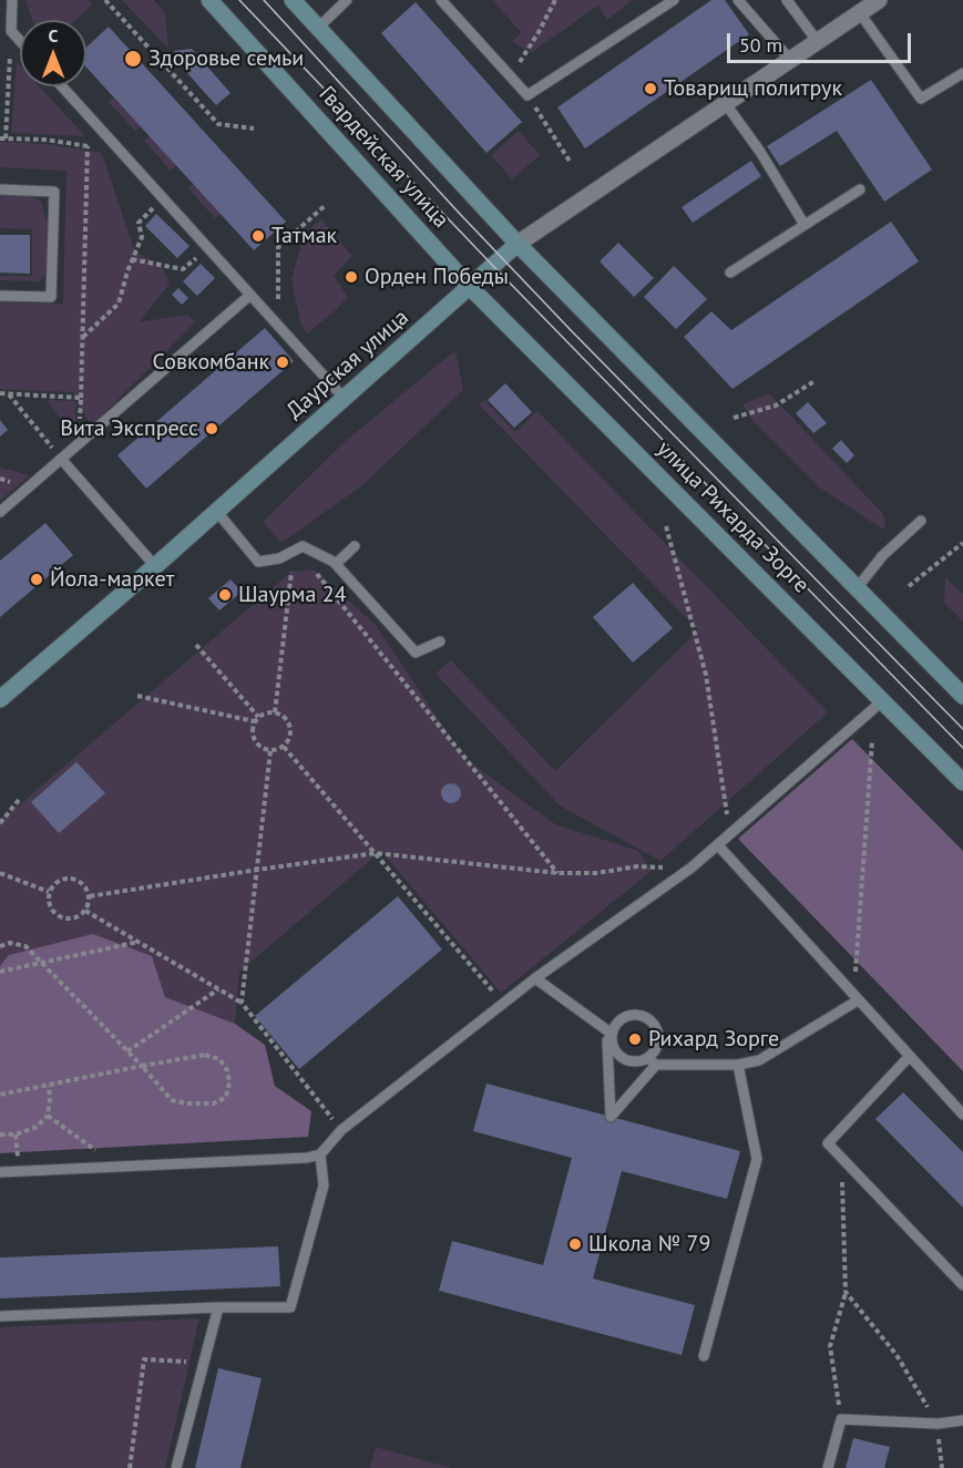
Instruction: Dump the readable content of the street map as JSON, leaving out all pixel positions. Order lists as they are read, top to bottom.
{
  "streets": {
    "main road": ["Гвардейская улица", "Даурская улица", "улица Рихарда Зорге"]
  },
  "crossings": [
    ["Гвардейская улица", "Даурская улица"],
    ["Гвардейская улица", "улица Рихарда Зорге"],
    ["Даурская улица", "улица Рихарда Зорге"]
  ],
  "places": [
    "Здоровье семьи",
    "Товарищ политрук",
    "Татмак",
    "Орден Победы",
    "Совкомбанк",
    "Вита Экспресс",
    "Йола-маркет",
    "Шаурма 24",
    "Рихард Зорге",
    "Школа № 79"
  ],
  "scale_bar": "50 m",
  "north": "top"
}
